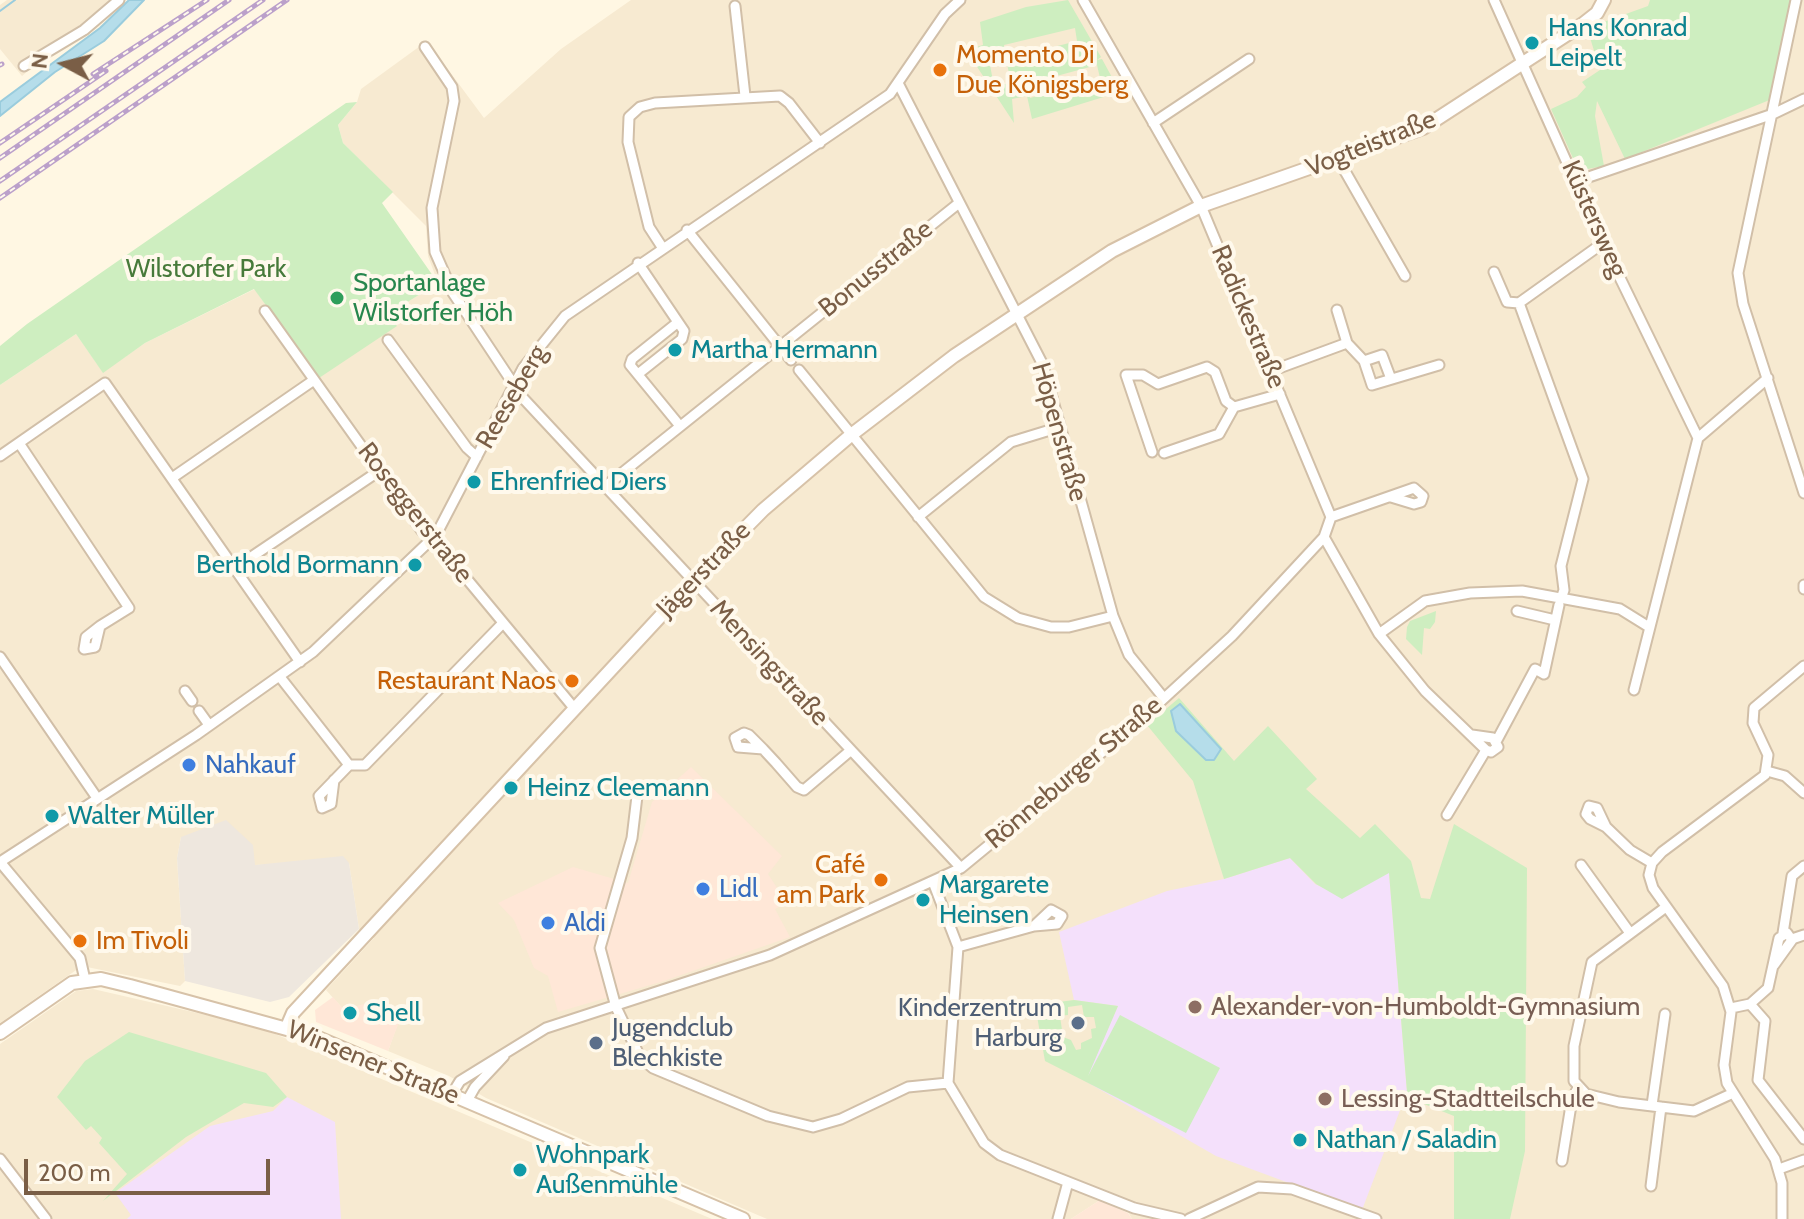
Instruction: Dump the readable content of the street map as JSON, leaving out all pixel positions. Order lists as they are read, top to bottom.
{
  "streets": {
    "street": [
      "Vogteistraße",
      "Küstersweg",
      "Bonusstraße",
      "Radickestraße",
      "Reeseberg",
      "Höpenstraße",
      "Roseggerstraße",
      "Jägerstraße",
      "Mensingstraße",
      "Rönneburger Straße",
      "Winsener Straße"
    ]
  },
  "crossings": [
    ["Vogteistraße", "Küstersweg"],
    ["Vogteistraße", "Radickestraße"],
    ["Vogteistraße", "Jägerstraße"],
    ["Bonusstraße", "Höpenstraße"],
    ["Bonusstraße", "Mensingstraße"],
    ["Radickestraße", "Jägerstraße"],
    ["Reeseberg", "Höpenstraße"],
    ["Reeseberg", "Roseggerstraße"],
    ["Reeseberg", "Mensingstraße"],
    ["Höpenstraße", "Jägerstraße"],
    ["Höpenstraße", "Rönneburger Straße"],
    ["Roseggerstraße", "Jägerstraße"],
    ["Jägerstraße", "Mensingstraße"],
    ["Jägerstraße", "Winsener Straße"],
    ["Mensingstraße", "Rönneburger Straße"],
    ["Rönneburger Straße", "Winsener Straße"]
  ],
  "parks": ["Wilstorfer Park"],
  "places": [
    "Hans Konrad Leipelt",
    "Momento Di Due Königsberg",
    "Sportanlage Wilstorfer Höh",
    "Martha Hermann",
    "Ehrenfried Diers",
    "Berthold Bormann",
    "Restaurant Naos",
    "Nahkauf",
    "Heinz Cleemann",
    "Walter Müller",
    "Café am Park",
    "Lidl",
    "Margarete Heinsen",
    "Aldi",
    "Im Tivoli",
    "Alexander-von-Humboldt-Gymnasium",
    "Shell",
    "Kinderzentrum Harburg",
    "Jugendclub Blechkiste",
    "Lessing-Stadtteilschule",
    "Nathan / Saladin",
    "Wohnpark Außenmühle"
  ],
  "scale_bar": "200 m",
  "north": "left"
}
